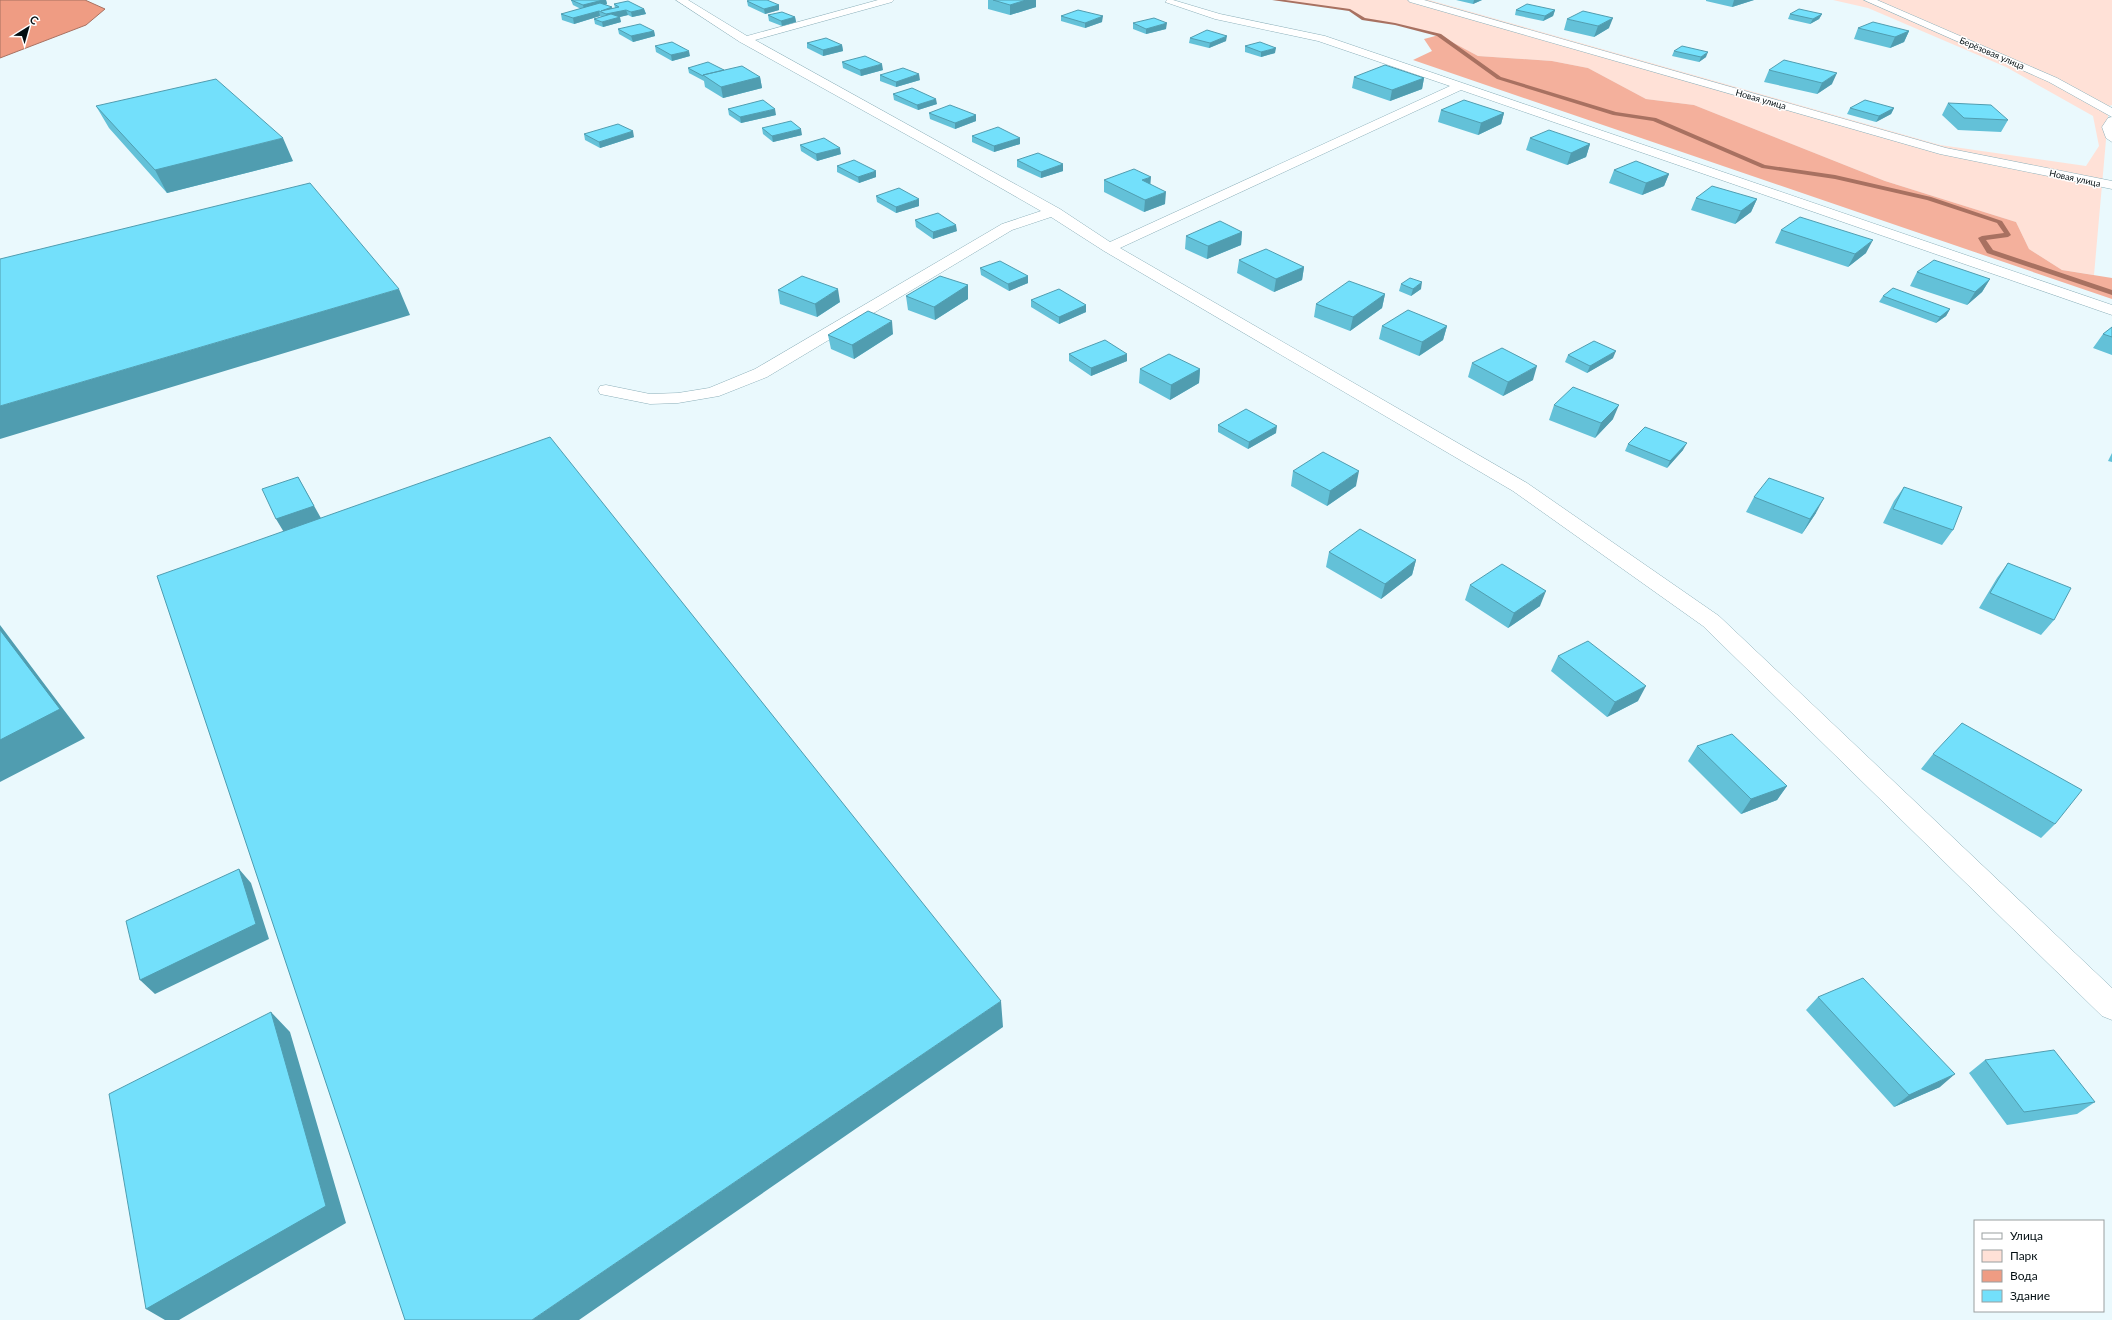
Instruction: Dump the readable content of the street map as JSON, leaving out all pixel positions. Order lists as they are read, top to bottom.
{
  "streets": {
    "street": ["Берёзовая улица", "Новая улица"]
  },
  "legend": [
    "Улица",
    "Парк",
    "Вода",
    "Здание"
  ],
  "north": "top right"
}
